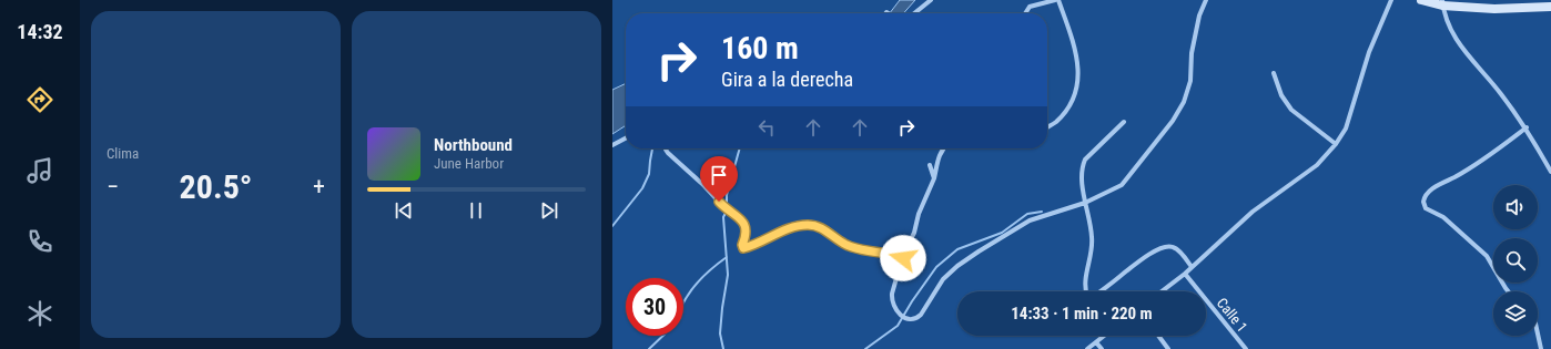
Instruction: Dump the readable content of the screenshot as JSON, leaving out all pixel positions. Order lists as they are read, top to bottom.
{
  "streets": {
    "street": ["Calle 1"]
  },
  "page": {
    "tabs": "14:32",
    "tile": "Clima",
    "turn": ["160 m", "Gira a la derecha"],
    "song": ["Northbound", "June Harbor"],
    "heat": ["−", "20.5°", "+"],
    "limit": "30",
    "trip": "14:33 · 1 min · 220 m"
  }
}
